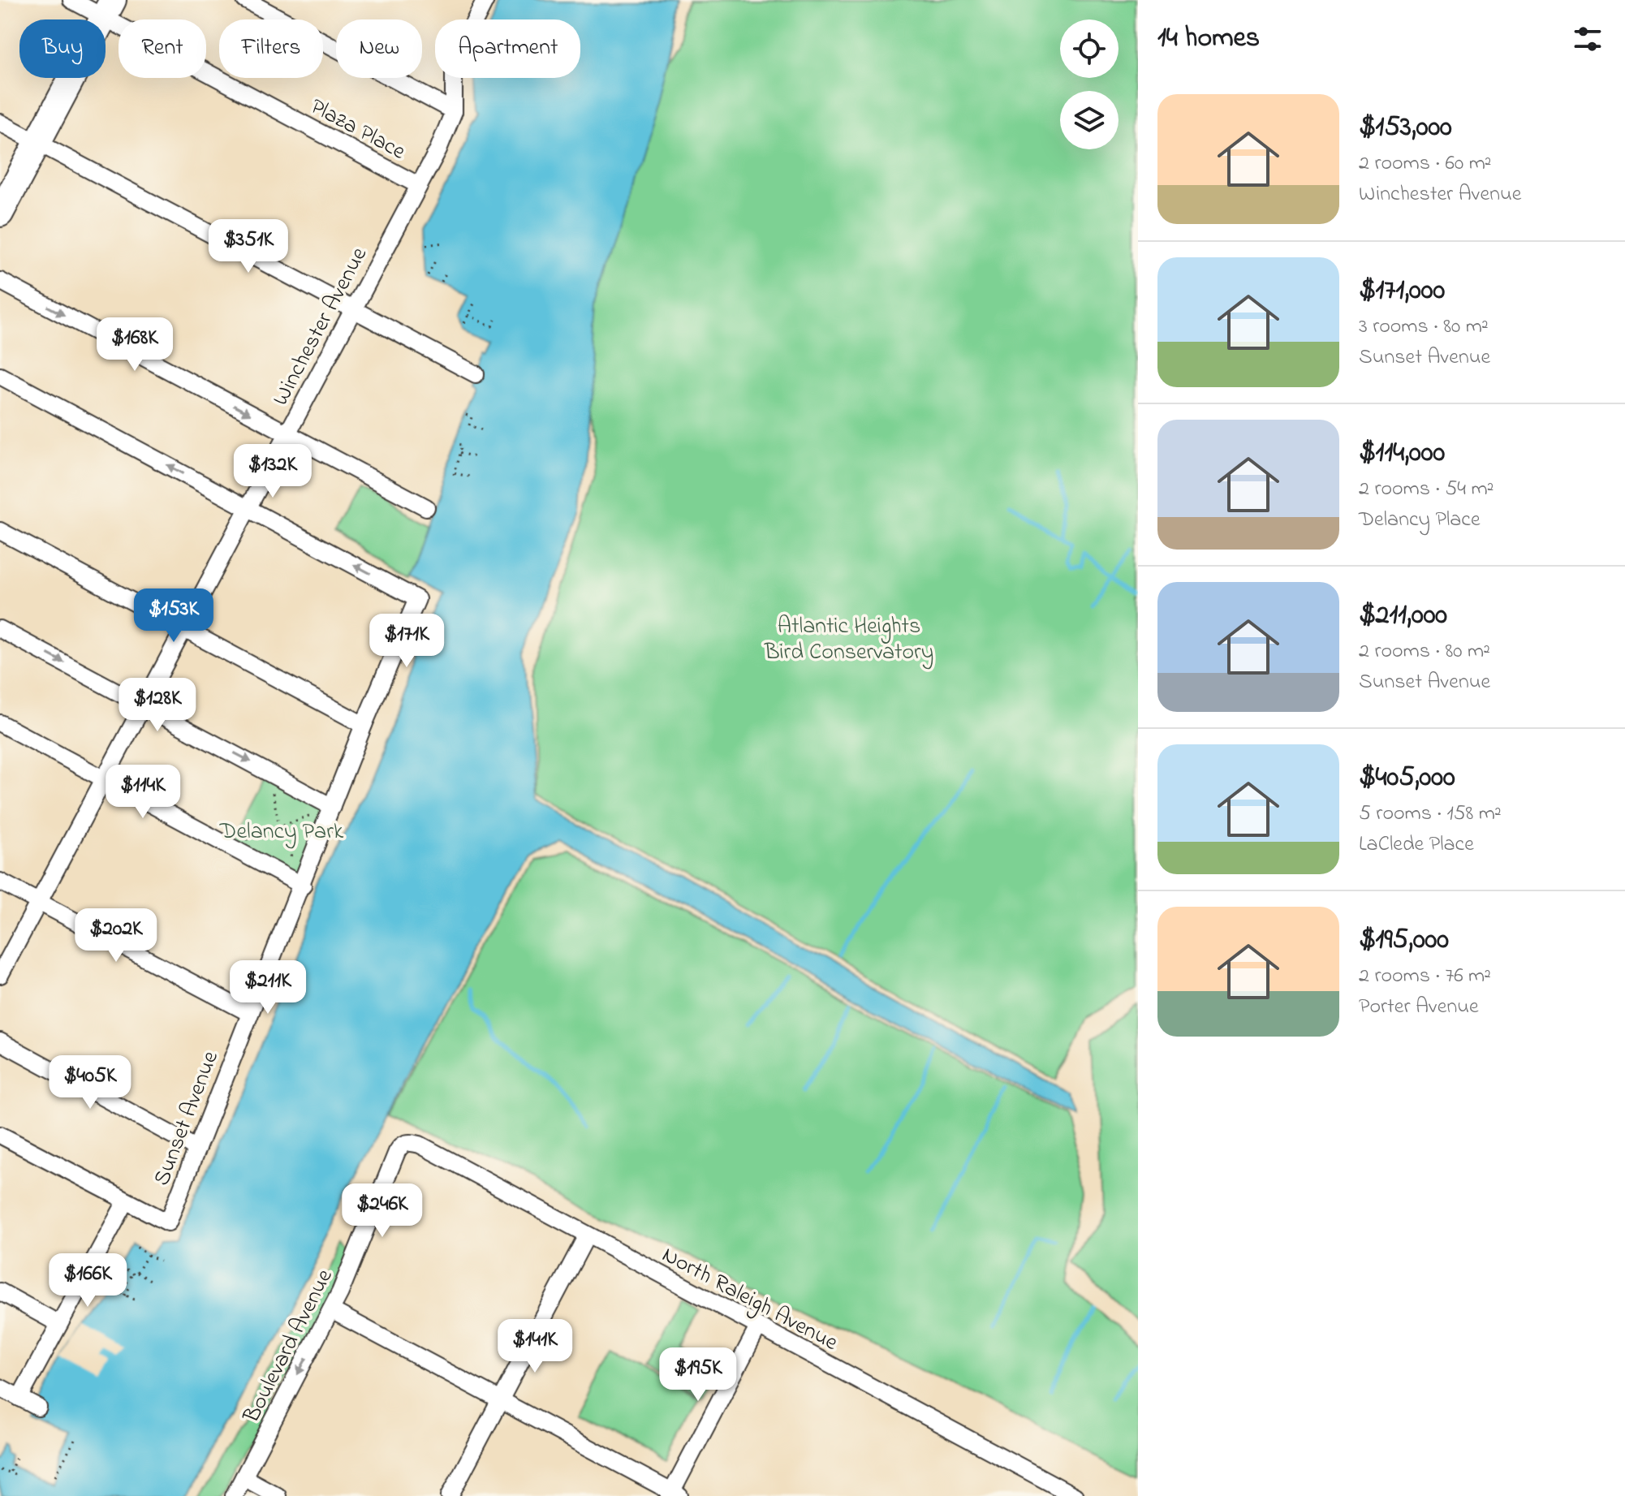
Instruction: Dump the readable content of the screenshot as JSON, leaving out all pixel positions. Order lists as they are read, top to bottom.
{
  "streets": {
    "street": [
      "Plaza Place",
      "Winchester Avenue",
      "Sunset Avenue",
      "North Raleigh Avenue",
      "Boulevard Avenue"
    ]
  },
  "crossings": [
    ["Plaza Place", "Winchester Avenue"],
    ["Winchester Avenue", "Sunset Avenue"],
    ["North Raleigh Avenue", "Boulevard Avenue"]
  ],
  "one_way": ["Boulevard Avenue"],
  "parks": ["Atlantic Heights Bird Conservatory", "Delancy Park"],
  "page": {
    "heading": "14 homes",
    "chip": [
      "Buy",
      "Rent",
      "Filters",
      "New",
      "Apartment"
    ],
    "list": [
      {
        "name": "$153,000",
        "note": "2 rooms · 60 m² · Winchester Avenue"
      },
      {
        "name": "$171,000",
        "note": "3 rooms · 80 m² · Sunset Avenue"
      },
      {
        "name": "$114,000",
        "note": "2 rooms · 54 m² · Delancy Place"
      },
      {
        "name": "$211,000",
        "note": "2 rooms · 80 m² · Sunset Avenue"
      },
      {
        "name": "$405,000",
        "note": "5 rooms · 158 m² · LaClede Place"
      },
      {
        "name": "$195,000",
        "note": "2 rooms · 76 m² · Porter Avenue"
      }
    ],
    "price": [
      "$351K",
      "$168K",
      "$132K",
      "$153K",
      "$171K",
      "$128K",
      "$114K",
      "$202K",
      "$211K",
      "$405K",
      "$246K",
      "$166K",
      "$141K",
      "$195K"
    ]
  }
}
